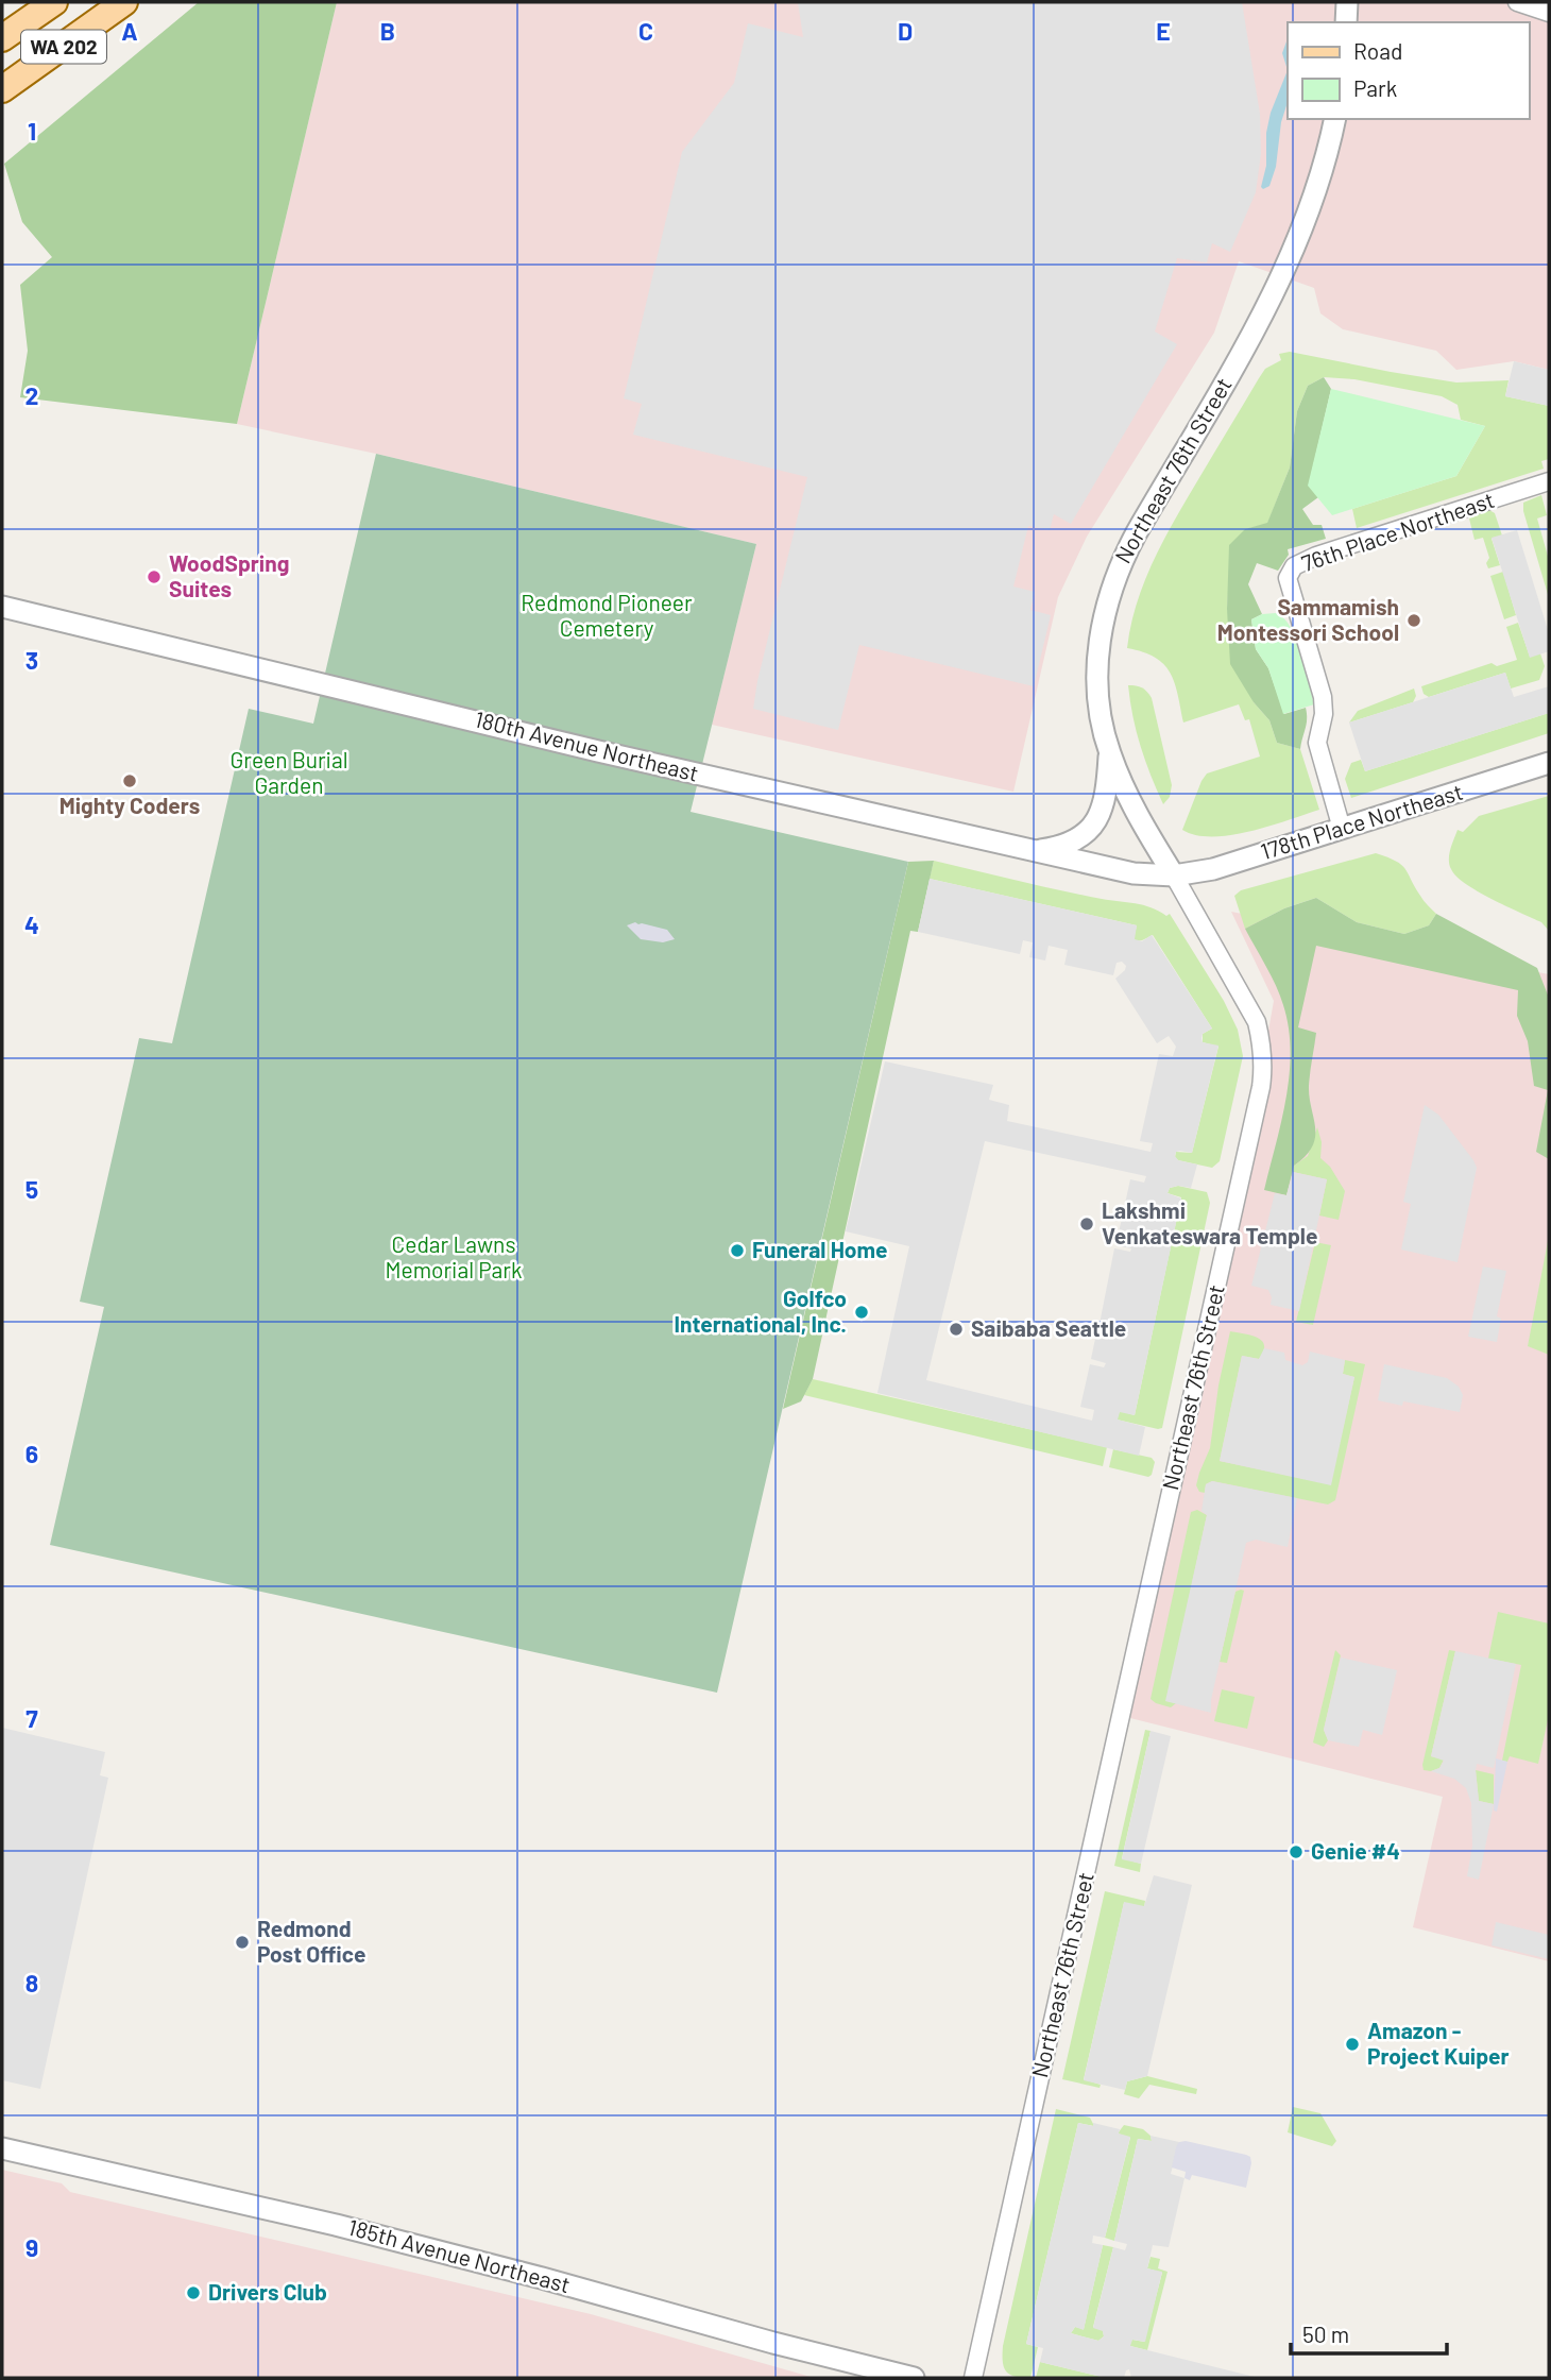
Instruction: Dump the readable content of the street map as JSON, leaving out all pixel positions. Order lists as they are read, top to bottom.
{
  "streets": {
    "main road": ["WA 202"],
    "street": [
      "Northeast 76th Street",
      "76th Place Northeast",
      "180th Avenue Northeast",
      "178th Place Northeast",
      "185th Avenue Northeast"
    ]
  },
  "crossings": [
    ["Northeast 76th Street", "180th Avenue Northeast"],
    ["Northeast 76th Street", "178th Place Northeast"],
    ["76th Place Northeast", "178th Place Northeast"],
    ["180th Avenue Northeast", "178th Place Northeast"]
  ],
  "parks": ["Redmond Pioneer Cemetery", "Green Burial Garden", "Cedar Lawns Memorial Park"],
  "places": [
    "WoodSpring Suites",
    "Sammamish Montessori School",
    "Mighty Coders",
    "Lakshmi Venkateswara Temple",
    "Funeral Home",
    "Golfco International, Inc.",
    "Saibaba Seattle",
    "Genie #4",
    "Redmond Post Office",
    "Amazon - Project Kuiper",
    "Drivers Club"
  ],
  "legend": ["Road", "Park"],
  "scale_bar": "50 m",
  "grid": {
    "columns": [
      "A",
      "B",
      "C",
      "D",
      "E"
    ],
    "rows": [
      "1",
      "2",
      "3",
      "4",
      "5",
      "6",
      "7",
      "8",
      "9"
    ]
  }
}
